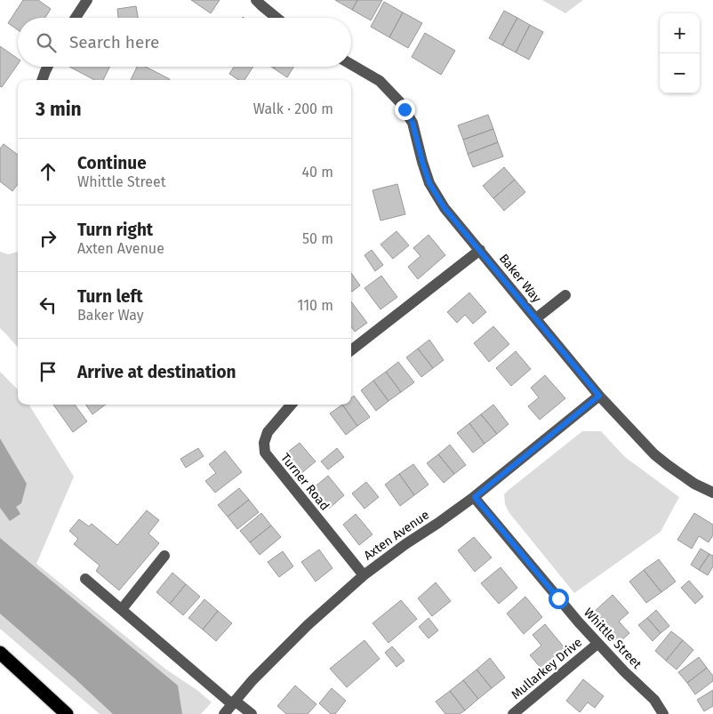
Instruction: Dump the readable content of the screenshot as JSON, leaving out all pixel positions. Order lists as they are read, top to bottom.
{
  "streets": {
    "street": [
      "Baker Way",
      "Turner Road",
      "Axten Avenue",
      "Whittle Street",
      "Mullarkey Drive"
    ]
  },
  "crossings": [
    ["Baker Way", "Axten Avenue"],
    ["Turner Road", "Axten Avenue"],
    ["Axten Avenue", "Whittle Street"],
    ["Whittle Street", "Mullarkey Drive"]
  ],
  "page": {
    "map_buttons": ["+", "−"],
    "search": "Search here",
    "heading": ["3 min", "Walk · 200 m"],
    "list": [
      ["Continue", "Whittle Street", "40 m"],
      ["Turn right", "Axten Avenue", "50 m"],
      ["Turn left", "Baker Way", "110 m"],
      "Arrive at destination"
    ]
  }
}
